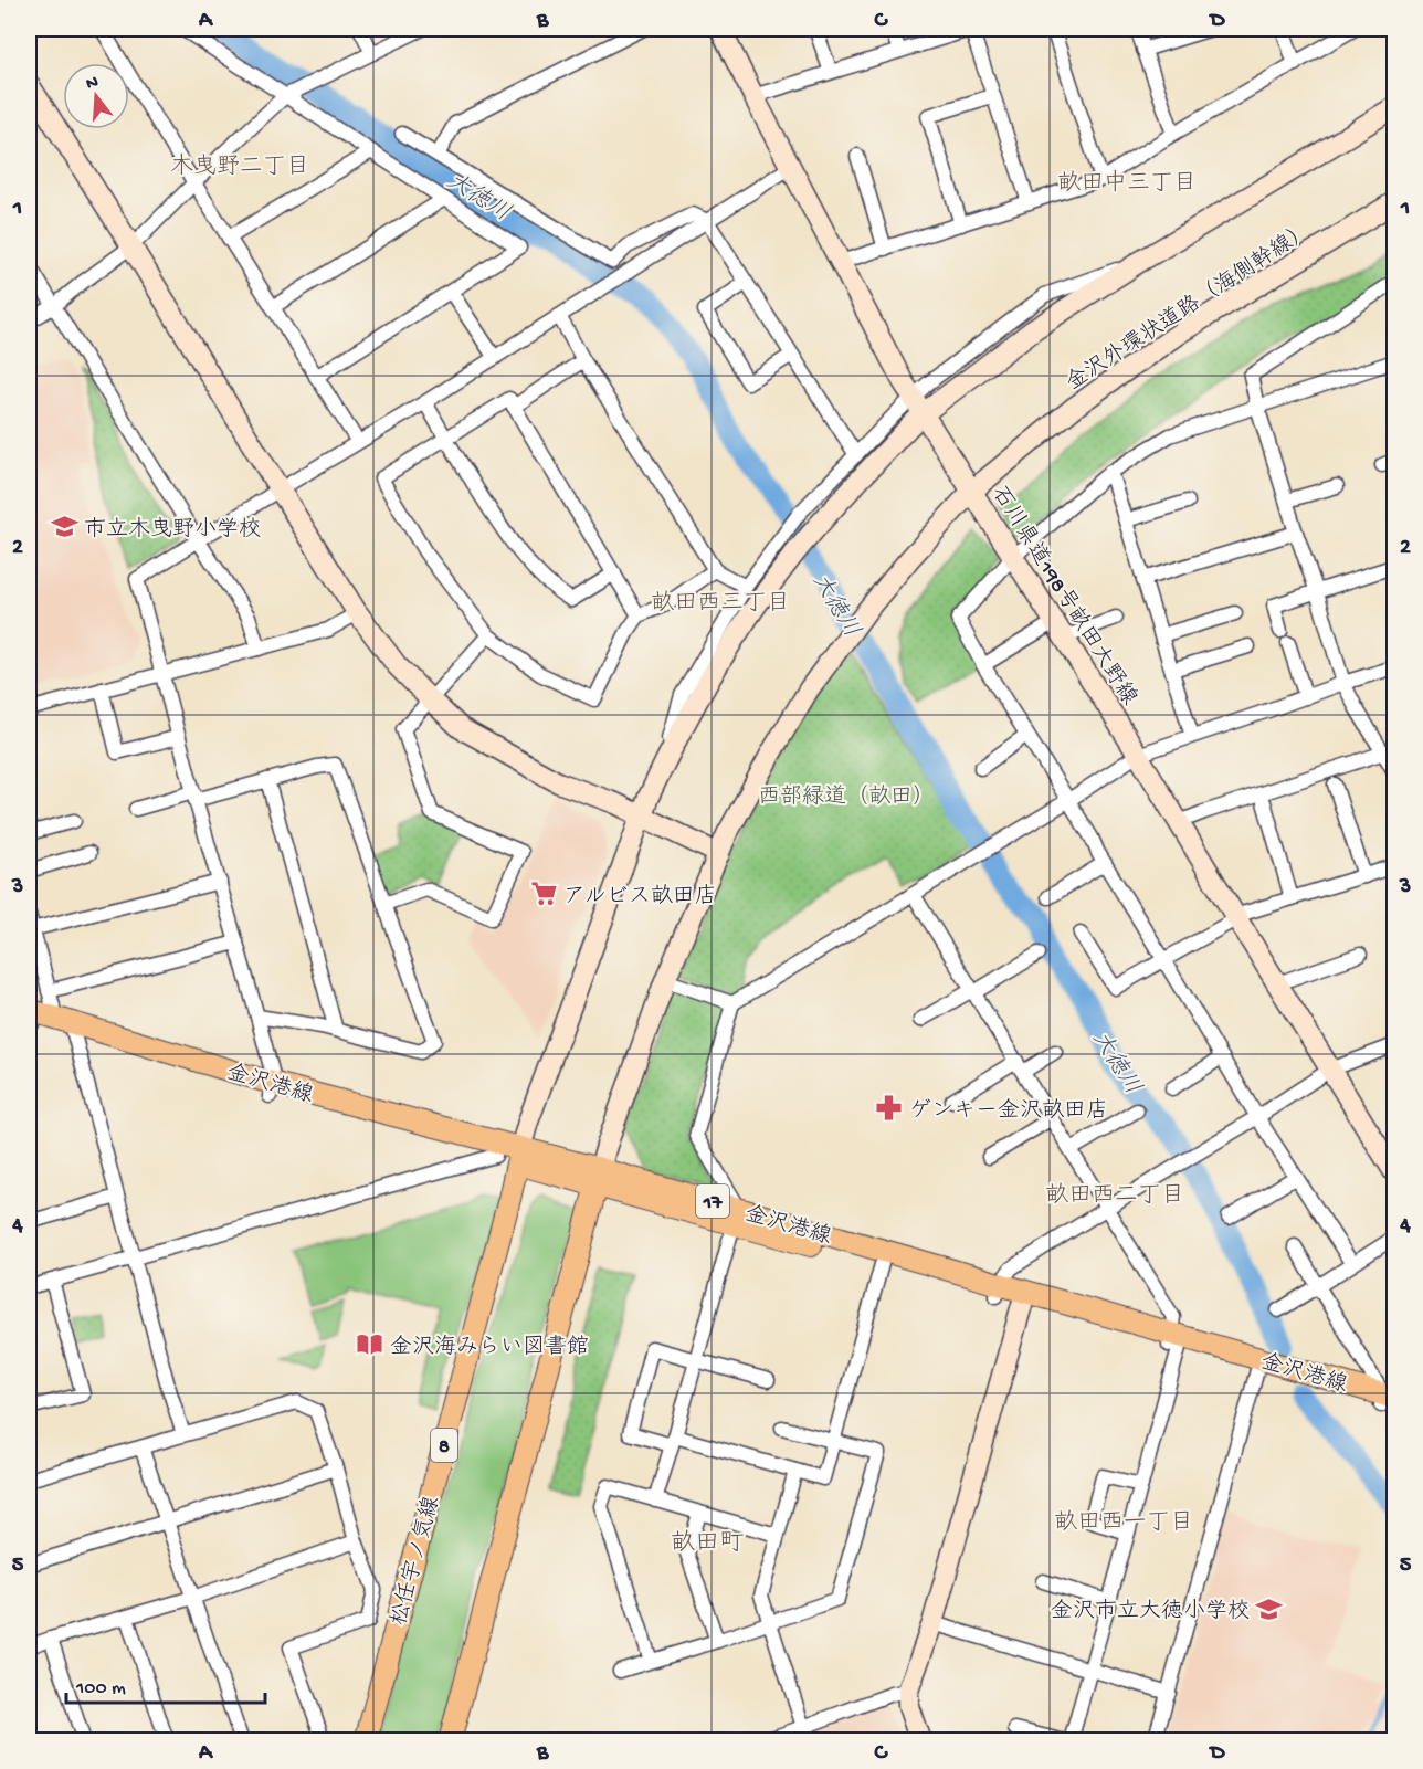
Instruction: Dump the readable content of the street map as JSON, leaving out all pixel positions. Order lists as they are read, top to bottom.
{
  "streets": {
    "main road": [
      "金沢港線",
      "17",
      "8",
      "松任宇ノ気線"
    ],
    "street": ["金沢外環状道路（海側幹線）", "石川県道198号畝田大野線"]
  },
  "crossings": [
    ["金沢外環状道路（海側幹線）", "石川県道198号畝田大野線"],
    ["金沢外環状道路（海側幹線）", "金沢港線"],
    ["金沢港線", "松任宇ノ気線"]
  ],
  "districts": [
    "木曳野二丁目",
    "畝田中三丁目",
    "畝田西三丁目",
    "畝田西二丁目",
    "畝田西一丁目",
    "畝田町"
  ],
  "water": ["大徳川"],
  "parks": ["西部緑道（畝田）"],
  "places": {
    "school or university": ["市立木曳野小学校", "金沢市立大徳小学校"],
    "supermarket": ["アルビス畝田店"],
    "pharmacy": ["ゲンキー金沢畝田店"],
    "library": ["金沢海みらい図書館"]
  },
  "scale_bar": "100 m",
  "north": "top",
  "grid": {
    "columns": [
      "A",
      "B",
      "C",
      "D"
    ],
    "rows": [
      "1",
      "2",
      "3",
      "4",
      "5"
    ]
  }
}
